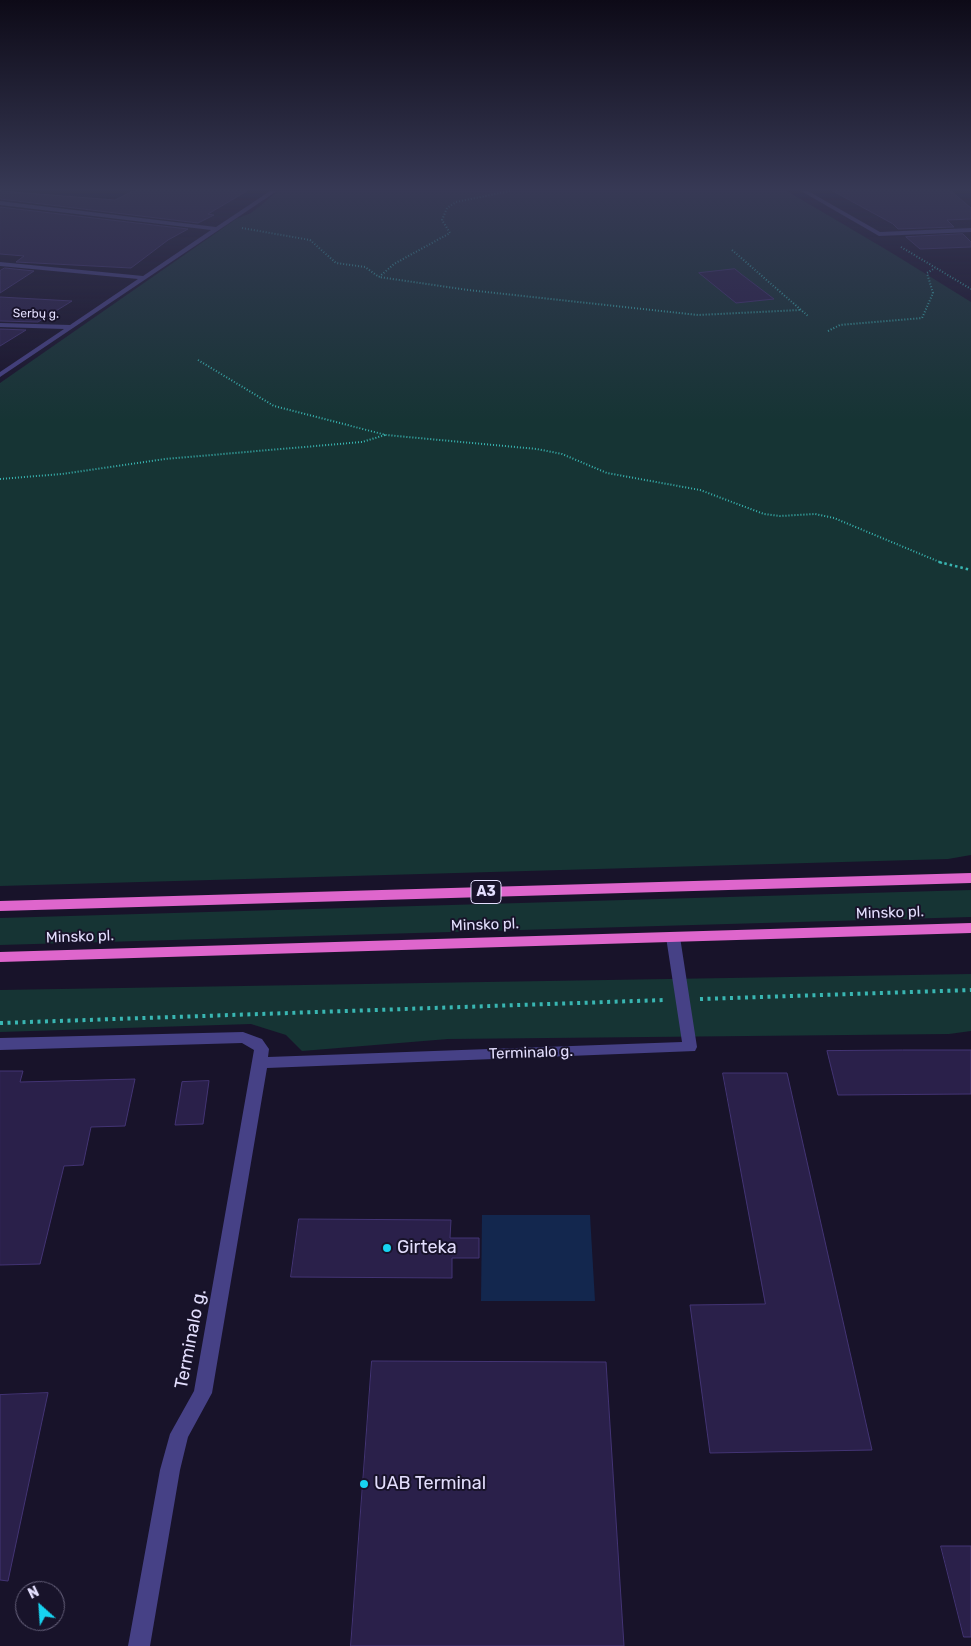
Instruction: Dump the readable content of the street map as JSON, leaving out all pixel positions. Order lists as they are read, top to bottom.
{
  "streets": {
    "highway": ["A3", "Minsko pl."],
    "street": ["Serbų g.", "Terminalo g."]
  },
  "crossings": [
    ["Minsko pl.", "Terminalo g."]
  ],
  "places": ["Girteka", "UAB Terminal"],
  "north": "top left"
}
